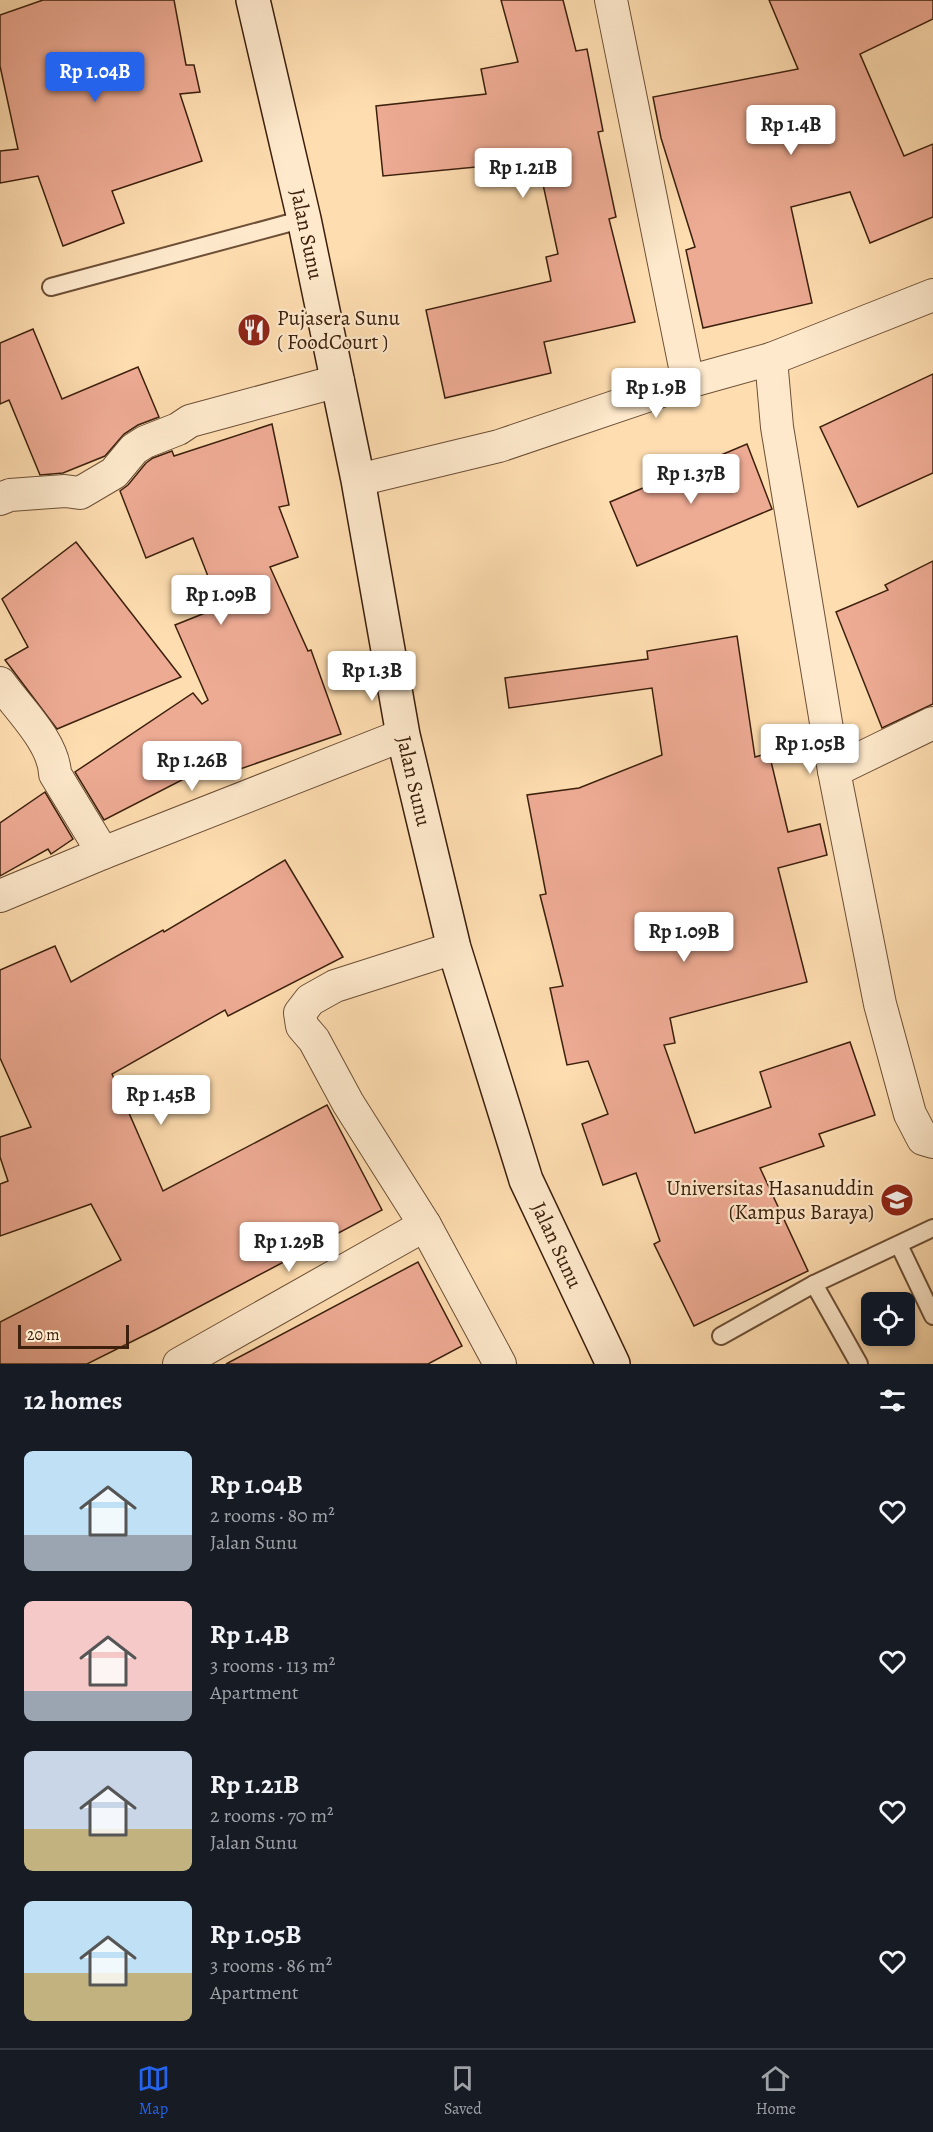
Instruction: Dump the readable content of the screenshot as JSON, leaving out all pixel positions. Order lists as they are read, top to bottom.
{
  "streets": {
    "main road": ["Jalan Sunu"]
  },
  "places": {
    "restaurant": ["Pujasera Sunu ( FoodCourt )"],
    "school or university": ["Universitas Hasanuddin (Kampus Baraya)"]
  },
  "scale_bar": "20 m",
  "page": {
    "price": [
      "Rp 1.04B",
      "Rp 1.4B",
      "Rp 1.21B",
      "Rp 1.9B",
      "Rp 1.37B",
      "Rp 1.09B",
      "Rp 1.3B",
      "Rp 1.05B",
      "Rp 1.26B",
      "Rp 1.09B",
      "Rp 1.45B",
      "Rp 1.29B"
    ],
    "scale": "20 m",
    "heading": "12 homes",
    "list": [
      {
        "name": "Rp 1.04B",
        "note": "2 rooms · 80 m² · Jalan Sunu"
      },
      {
        "name": "Rp 1.4B",
        "note": "3 rooms · 113 m² · Apartment"
      },
      {
        "name": "Rp 1.21B",
        "note": "2 rooms · 70 m² · Jalan Sunu"
      },
      {
        "name": "Rp 1.05B",
        "note": "3 rooms · 86 m² · Apartment"
      }
    ],
    "tabs": ["Map", "Saved", "Home"]
  }
}
